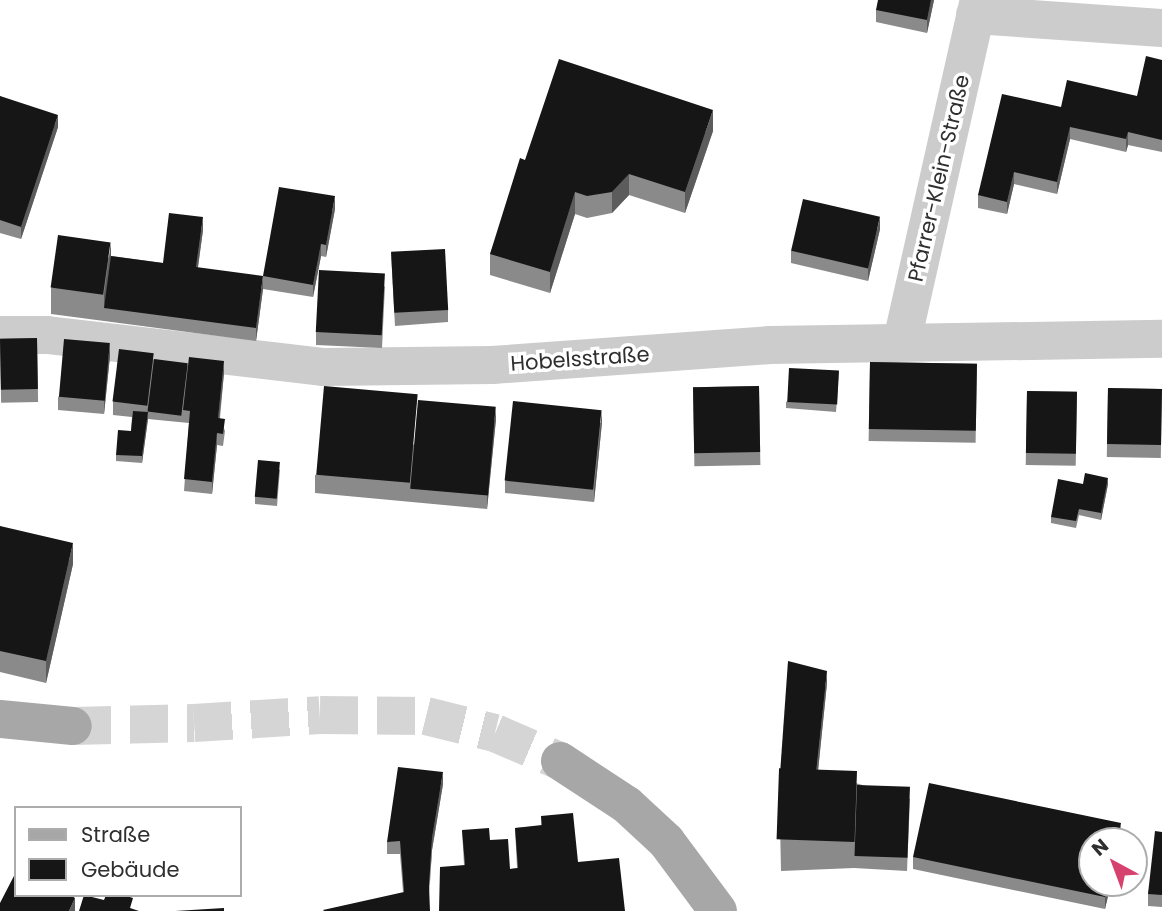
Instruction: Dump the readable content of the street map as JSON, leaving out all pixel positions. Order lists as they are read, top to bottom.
{
  "streets": {
    "street": ["Pfarrer-Klein-Straße", "Hobelsstraße"]
  },
  "crossings": [
    ["Pfarrer-Klein-Straße", "Hobelsstraße"]
  ],
  "legend": ["Straße", "Gebäude"],
  "north": "top left"
}
